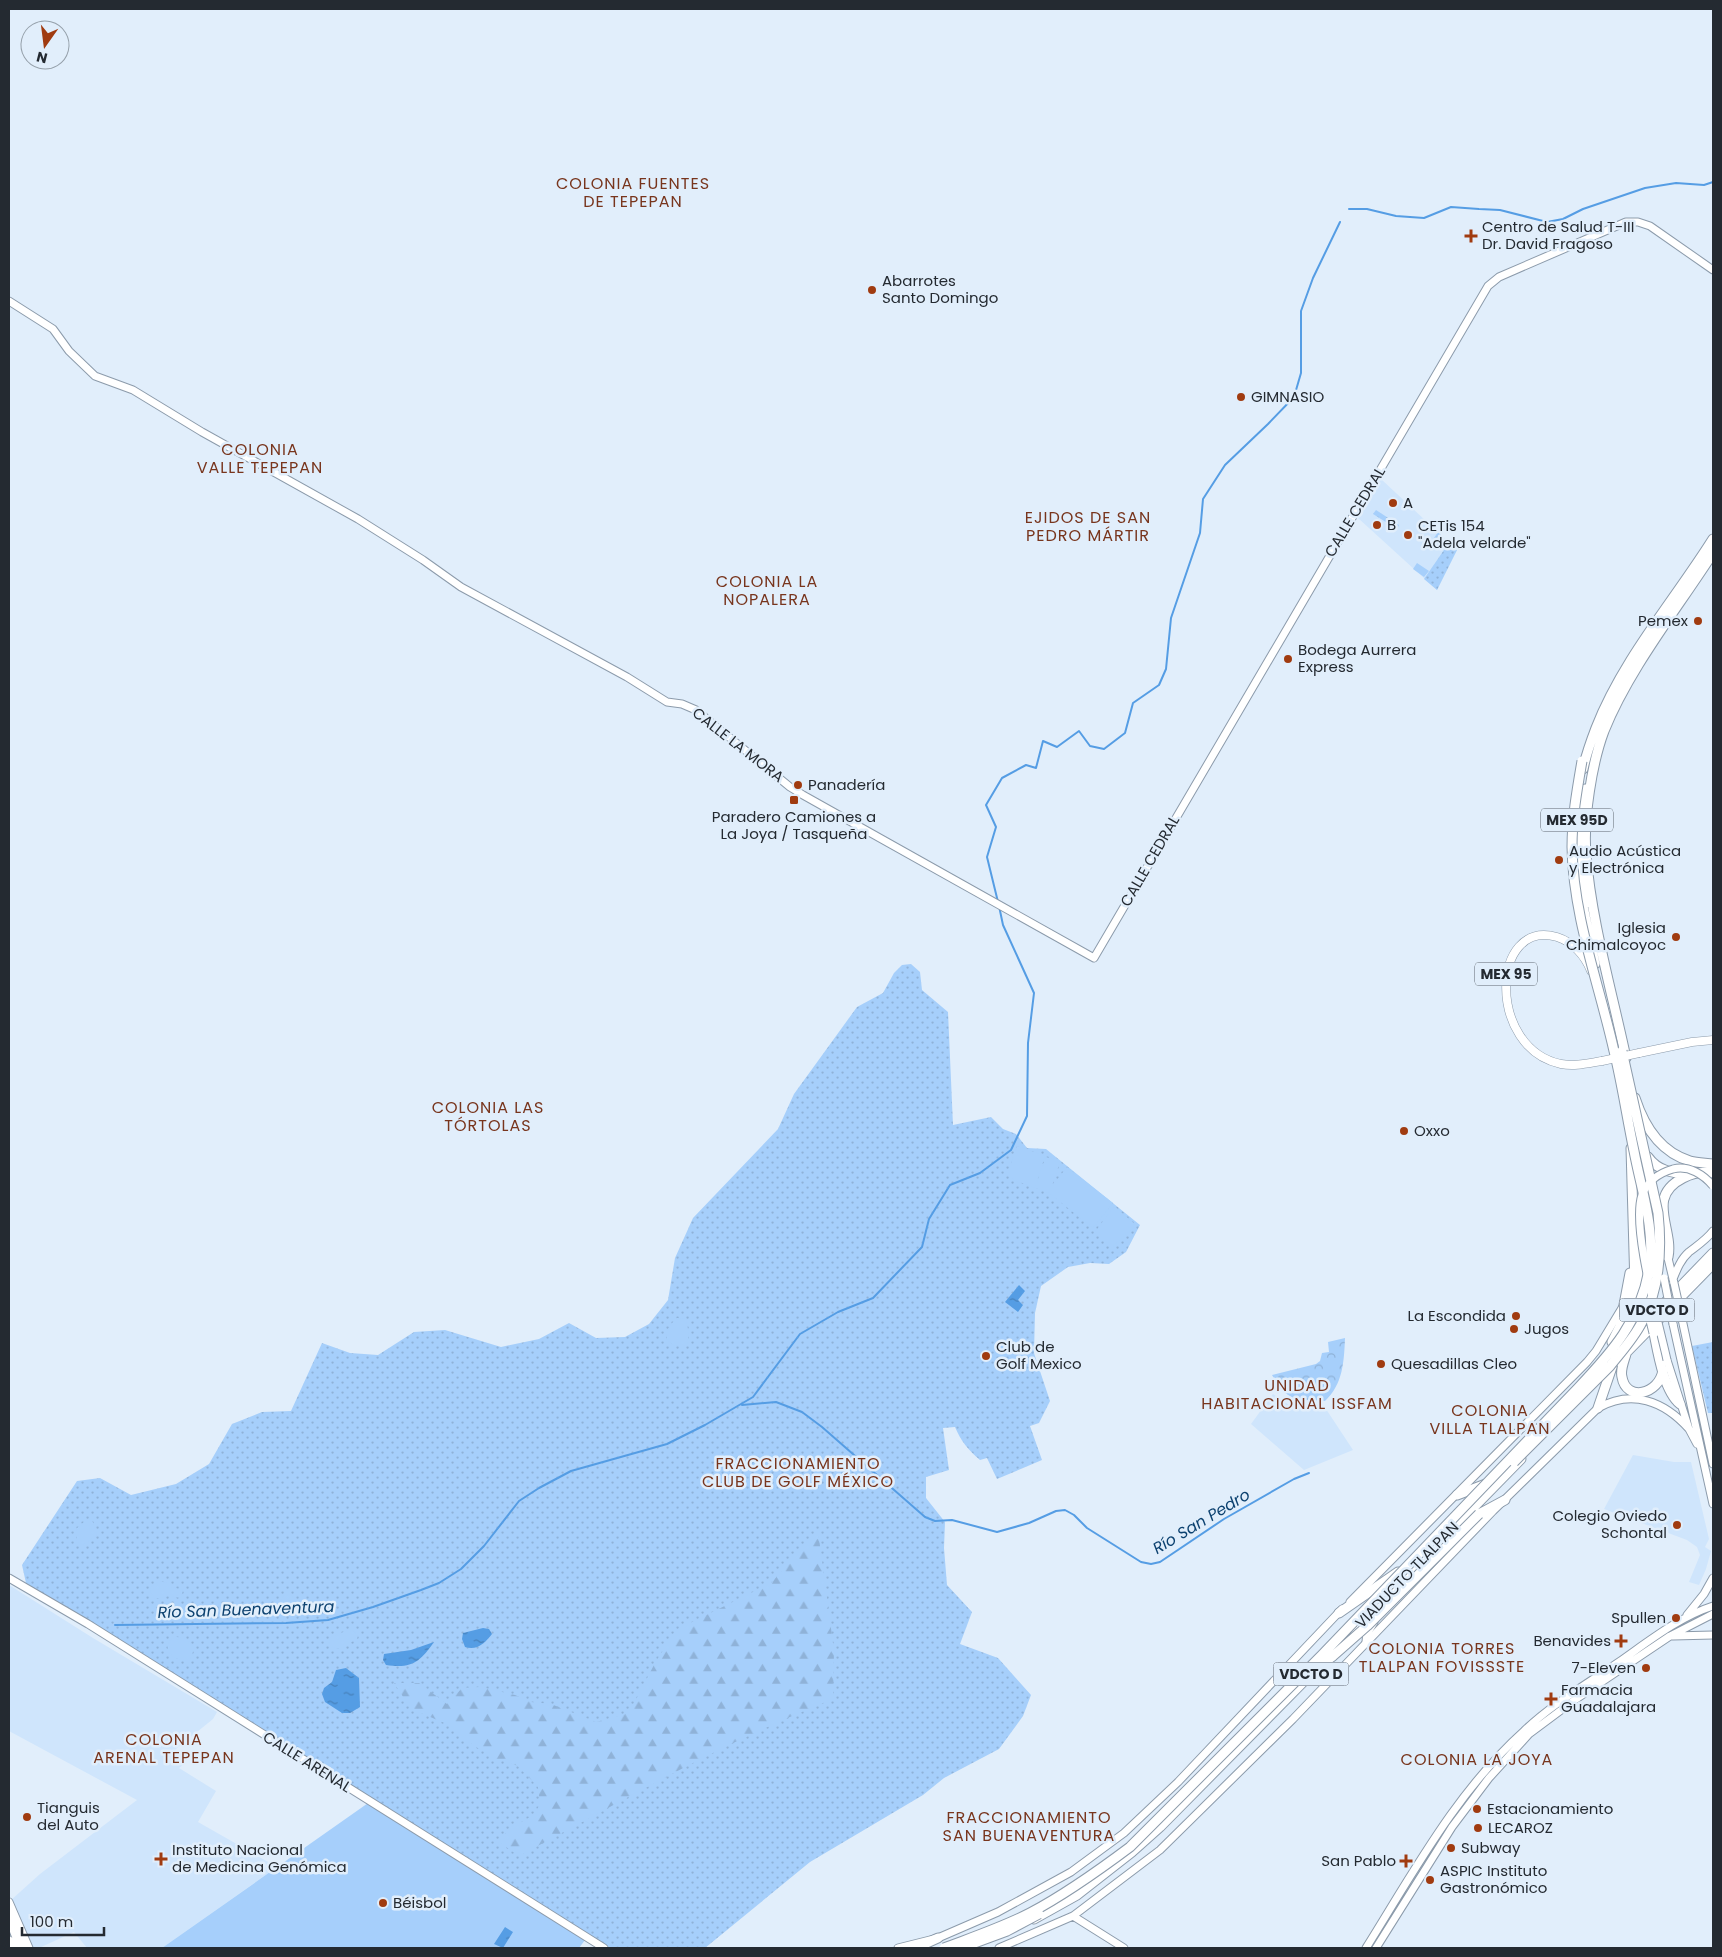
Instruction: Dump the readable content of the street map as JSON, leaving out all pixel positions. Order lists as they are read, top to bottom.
{
  "streets": {
    "highway": ["MEX 95D", "VDCTO D", "VIADUCTO TLALPAN"],
    "main road": [
      "CALLE CEDRAL",
      "CALLE LA MORA",
      "MEX 95",
      "CALLE ARENAL"
    ]
  },
  "crossings": [
    ["CALLE CEDRAL", "CALLE LA MORA"],
    ["MEX 95D", "MEX 95"],
    ["VDCTO D", "VIADUCTO TLALPAN"]
  ],
  "districts": [
    "COLONIA FUENTES DE TEPEPAN",
    "COLONIA VALLE TEPEPAN",
    "EJIDOS DE SAN PEDRO MÁRTIR",
    "COLONIA LA NOPALERA",
    "COLONIA LAS TÓRTOLAS",
    "UNIDAD HABITACIONAL ISSFAM",
    "COLONIA VILLA TLALPAN",
    "FRACCIONAMIENTO CLUB DE GOLF MÉXICO",
    "COLONIA TORRES TLALPAN FOVISSSTE",
    "COLONIA ARENAL TEPEPAN",
    "COLONIA LA JOYA",
    "FRACCIONAMIENTO SAN BUENAVENTURA"
  ],
  "water": ["Río San Pedro", "Río San Buenaventura"],
  "places": {
    "health": [
      "Centro de Salud T-III Dr. David Fragoso",
      "Benavides",
      "Farmacia Guadalajara",
      "Instituto Nacional de Medicina Genómica",
      "San Pablo"
    ],
    "other": [
      "Abarrotes Santo Domingo",
      "GIMNASIO",
      "A",
      "B",
      "CETis 154 \"Adela velarde\"",
      "Pemex",
      "Bodega Aurrera Express",
      "Panadería",
      "Audio Acústica y Electrónica",
      "Iglesia Chimalcoyoc",
      "Oxxo",
      "La Escondida",
      "Jugos",
      "Club de Golf Mexico",
      "Quesadillas Cleo",
      "Colegio Oviedo Schontal",
      "Spullen",
      "7-Eleven",
      "Estacionamiento",
      "Tianguis del Auto",
      "LECAROZ",
      "Subway",
      "ASPIC Instituto Gastronómico",
      "Béisbol"
    ],
    "transit": ["Paradero Camiones a La Joya / Tasqueña"]
  },
  "scale_bar": "100 m",
  "north": "bottom"
}
